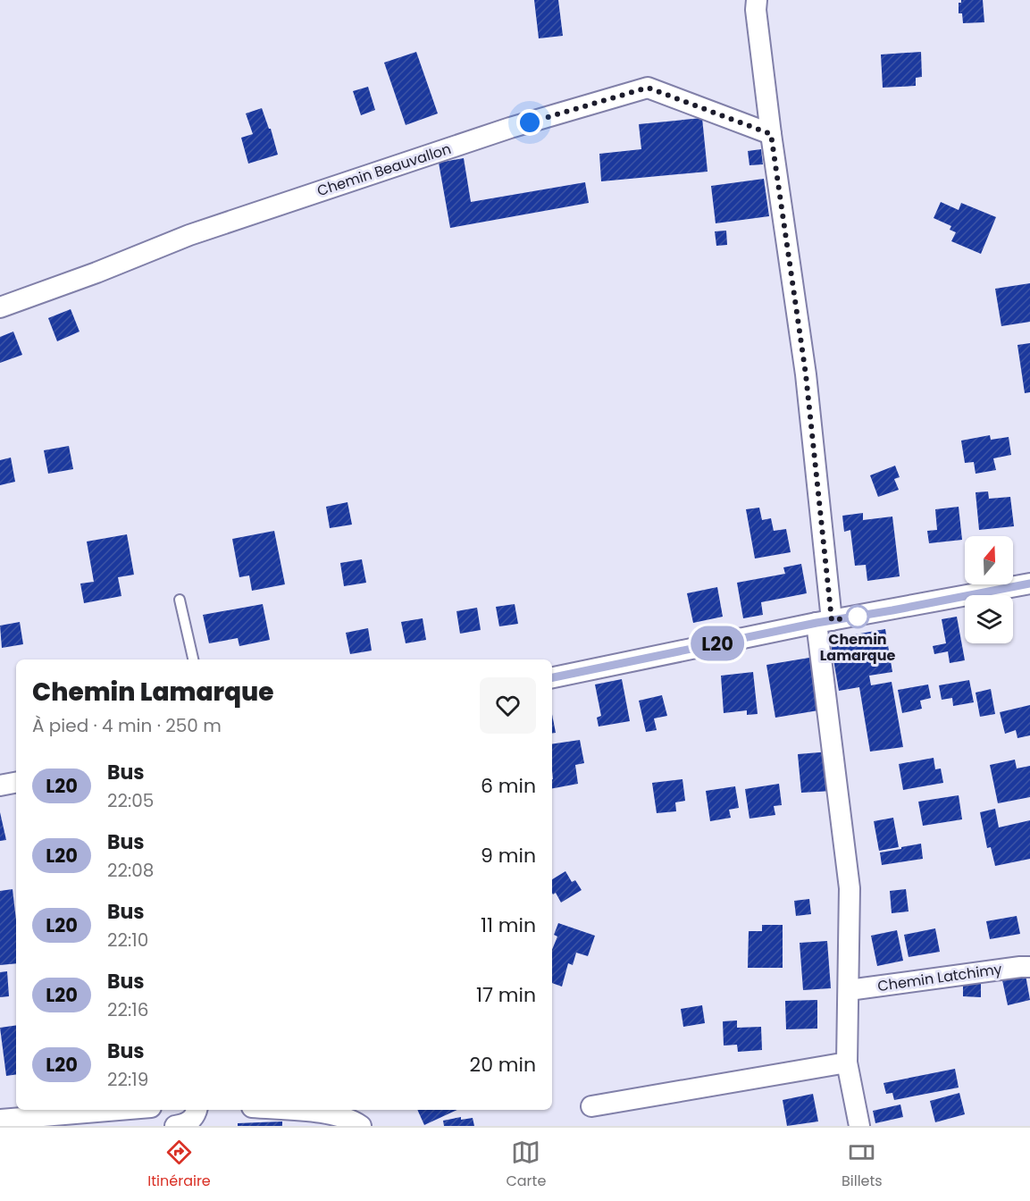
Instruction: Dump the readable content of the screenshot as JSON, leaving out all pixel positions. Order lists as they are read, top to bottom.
{
  "streets": {
    "street": ["Chemin Beauvallon", "Chemin Latchimy"]
  },
  "places": ["Chemin Lamarque"],
  "lines": ["bus line L20"],
  "north": "top",
  "page": {
    "on_map": "L20",
    "heading": ["Chemin Lamarque", "À pied · 4 min · 250 m"],
    "list": [
      {
        "mark": "L20",
        "name": "Bus",
        "note": "22:05",
        "value": "6 min"
      },
      {
        "mark": "L20",
        "name": "Bus",
        "note": "22:08",
        "value": "9 min"
      },
      {
        "mark": "L20",
        "name": "Bus",
        "note": "22:10",
        "value": "11 min"
      },
      {
        "mark": "L20",
        "name": "Bus",
        "note": "22:16",
        "value": "17 min"
      },
      {
        "mark": "L20",
        "name": "Bus",
        "note": "22:19",
        "value": "20 min"
      }
    ],
    "tabs": ["Itinéraire", "Carte", "Billets"]
  }
}
